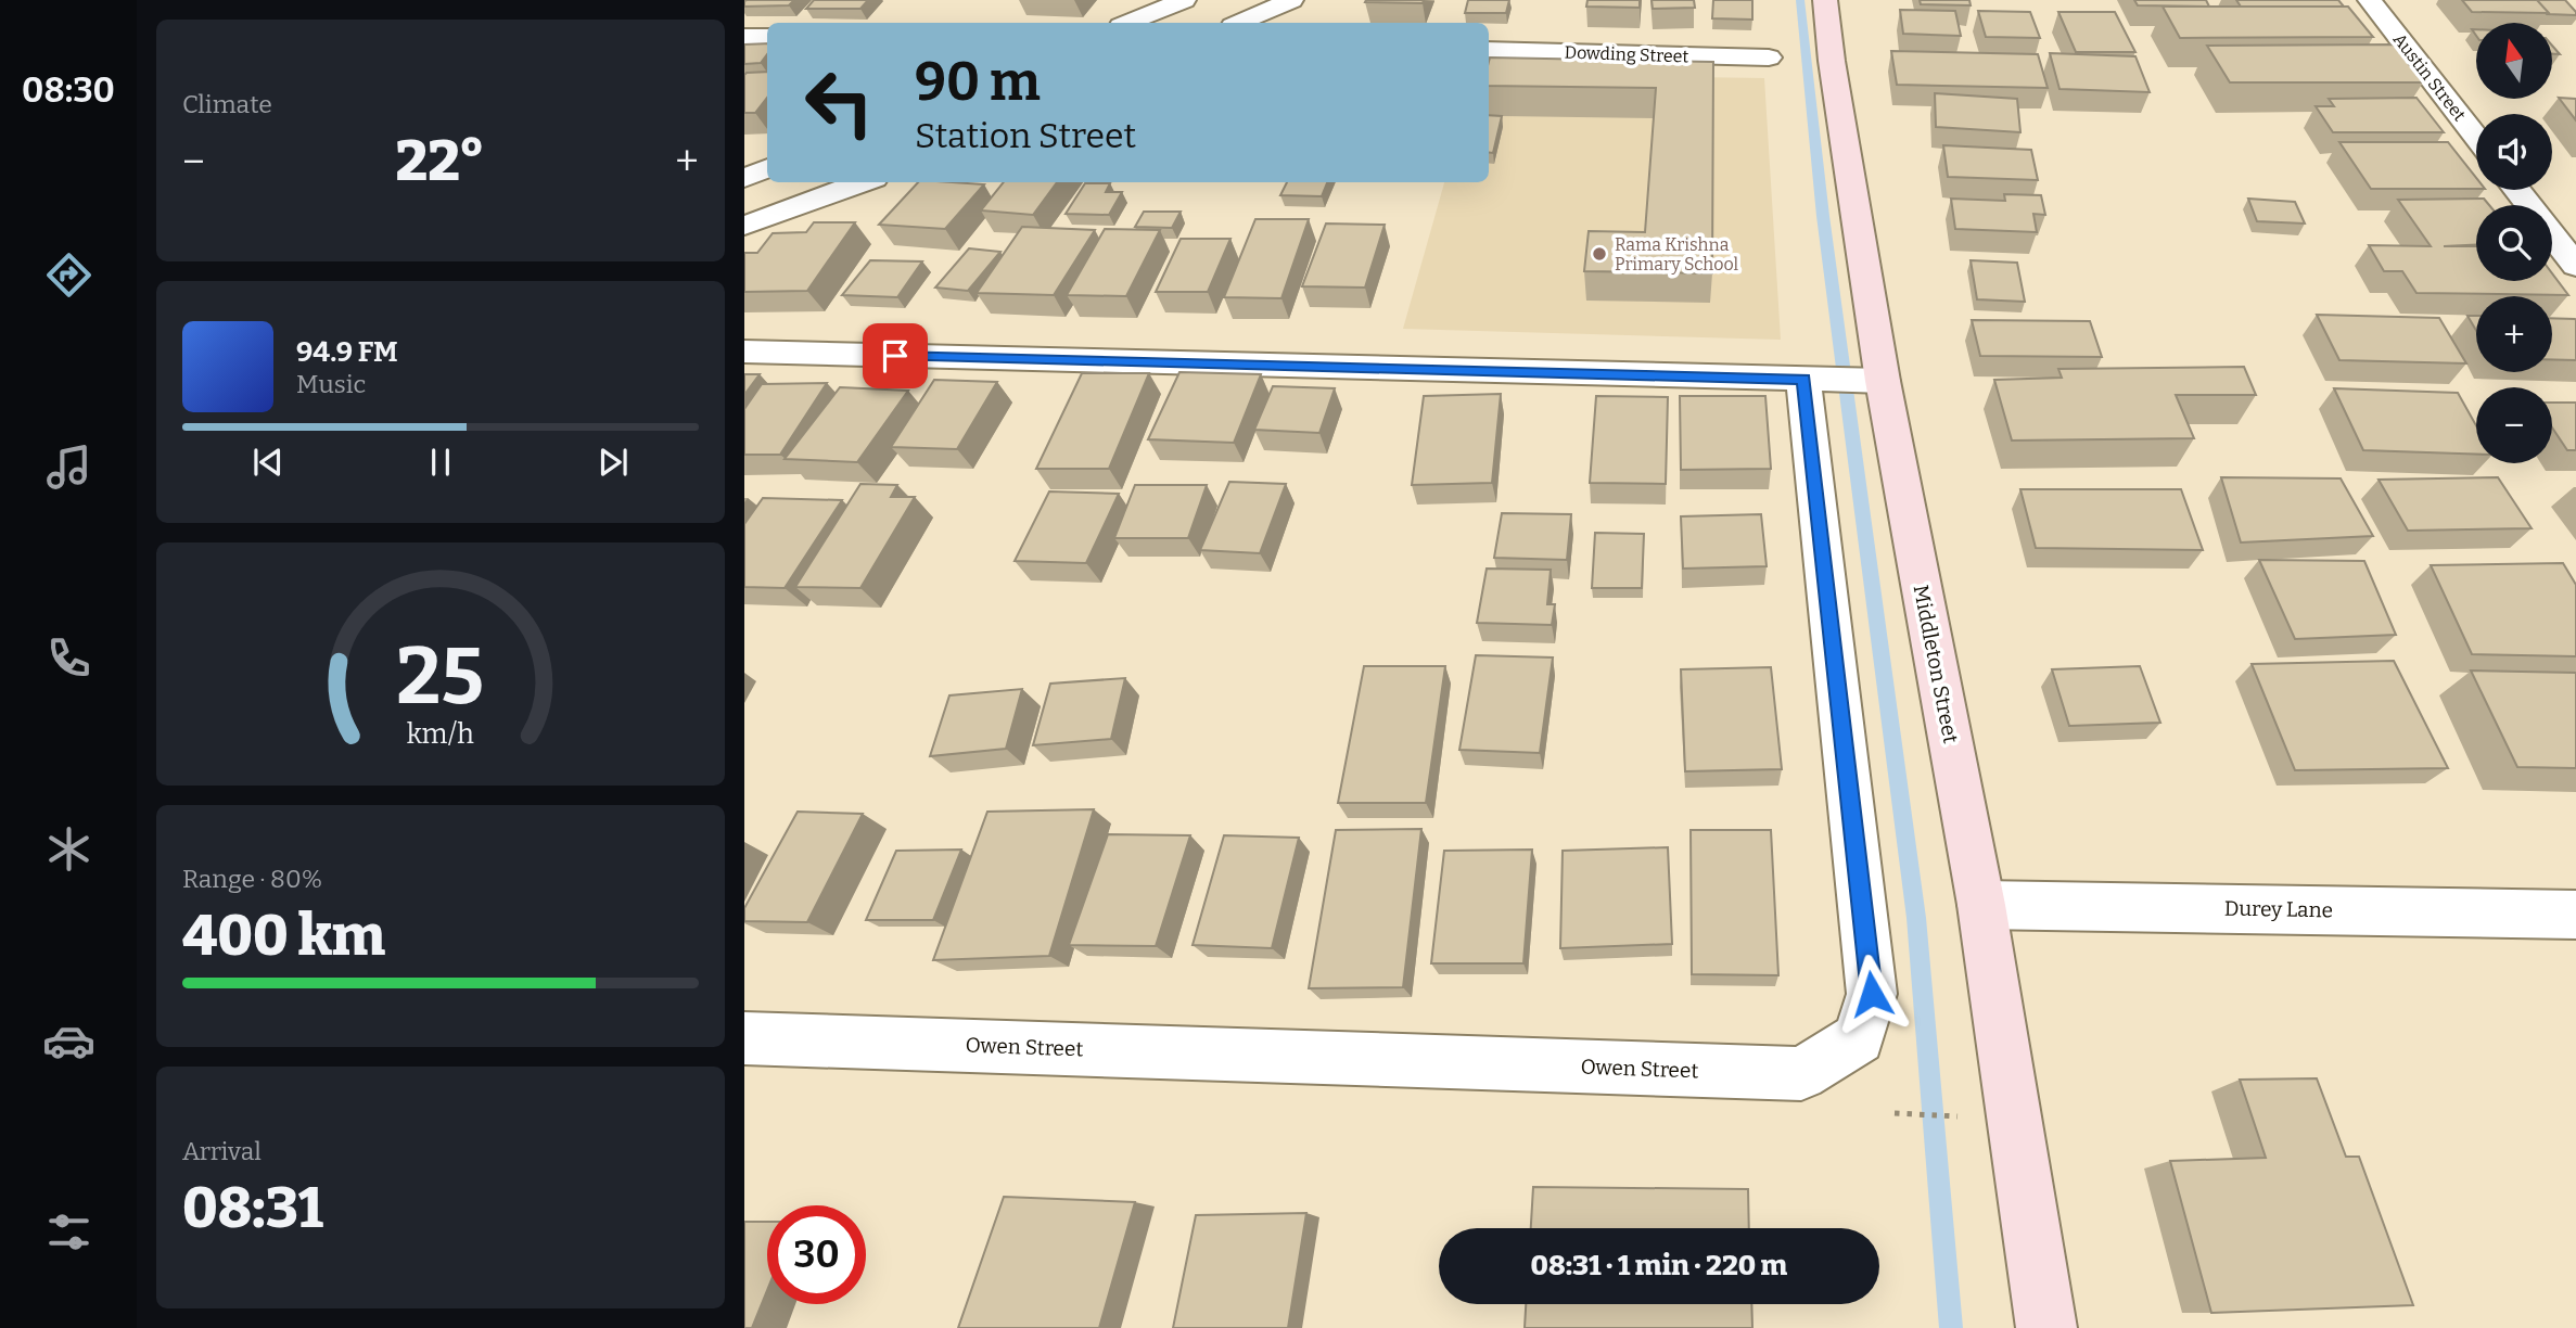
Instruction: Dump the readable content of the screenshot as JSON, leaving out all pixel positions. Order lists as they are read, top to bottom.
{
  "streets": {
    "street": [
      "Dowding Street",
      "Austin Street",
      "Middleton Street",
      "Durey Lane",
      "Owen Street"
    ]
  },
  "crossings": [
    ["Middleton Street", "Durey Lane"]
  ],
  "places": ["Rama Krishna Primary School"],
  "north": "top",
  "page": {
    "tabs": "08:30",
    "tile": [
      "Climate",
      ["Range · 80%", "400 km"],
      ["Arrival", "08:31"]
    ],
    "map_buttons": ["+", "−"],
    "turn": ["90 m", "Station Street"],
    "heat": ["−", "22°", "+"],
    "song": ["94.9 FM", "Music"],
    "limit": "30",
    "trip": "08:31 · 1 min · 220 m",
    "gauge": ["25", "km/h"]
  }
}
